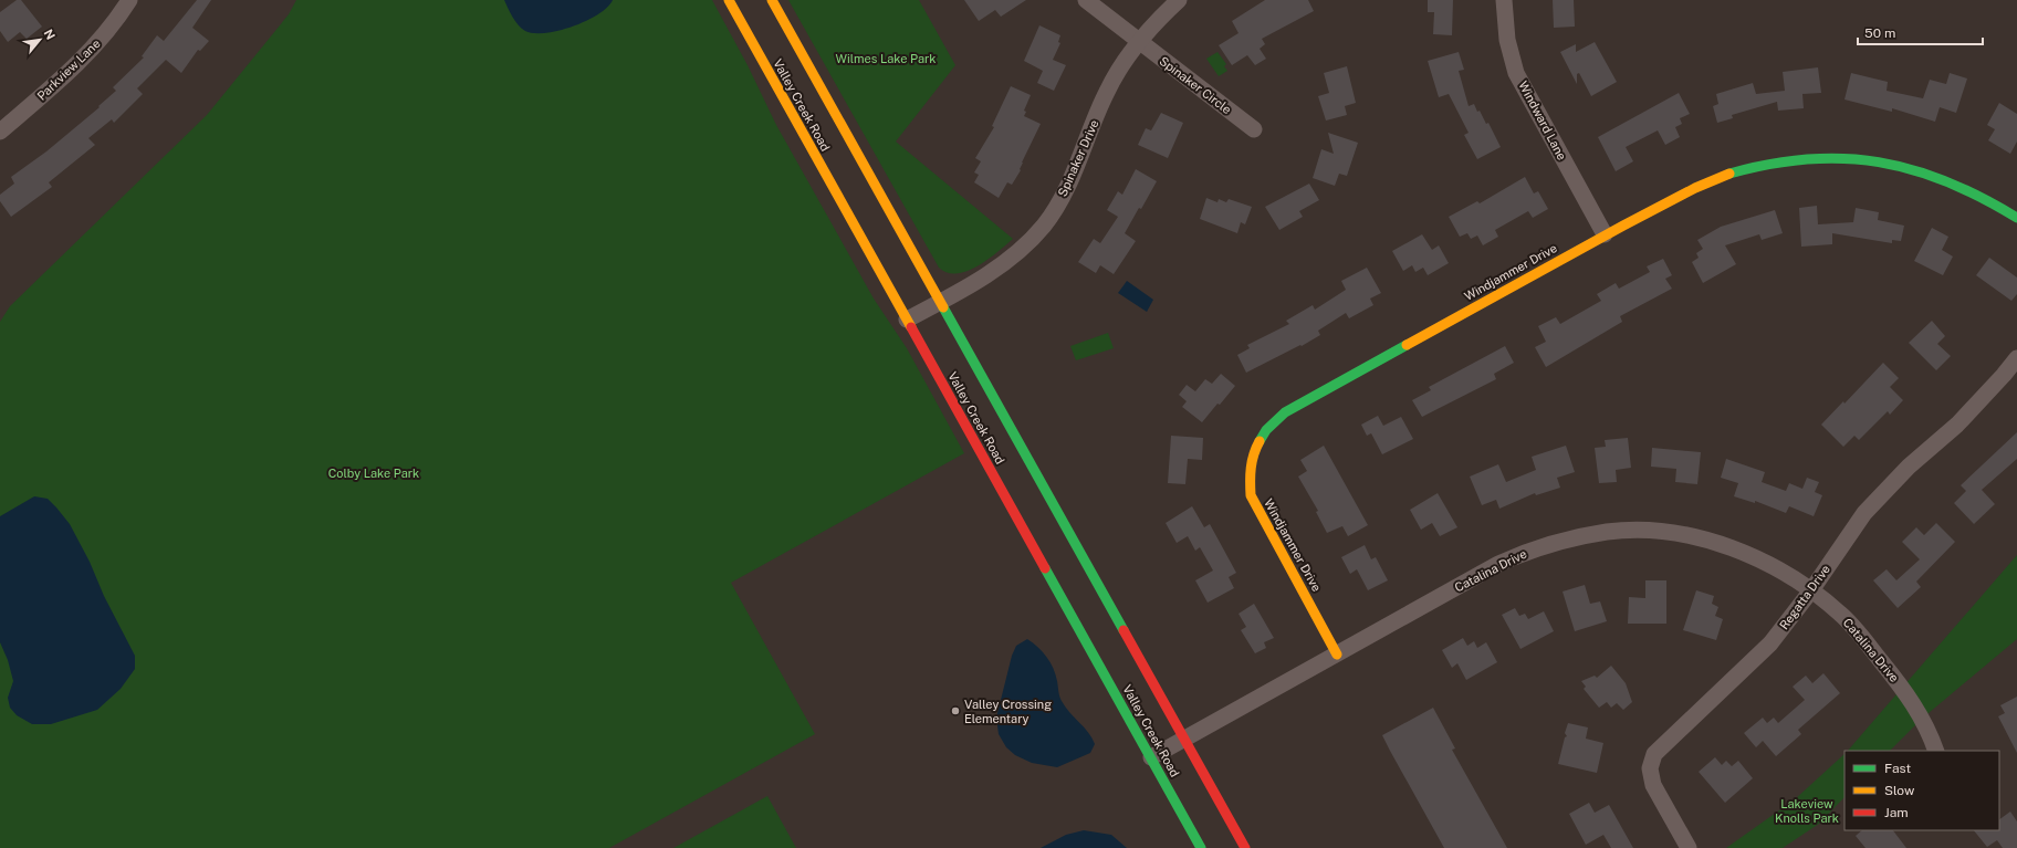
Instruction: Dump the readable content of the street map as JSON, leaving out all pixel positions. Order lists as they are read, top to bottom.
{
  "streets": {
    "main road": ["Valley Creek Road", "Windjammer Drive"],
    "street": [
      "Parkview Lane",
      "Spinaker Circle",
      "Windward Lane",
      "Spinaker Drive",
      "Catalina Drive",
      "Regatta Drive"
    ]
  },
  "crossings": [
    ["Spinaker Circle", "Spinaker Drive"],
    ["Valley Creek Road", "Spinaker Drive"],
    ["Valley Creek Road", "Catalina Drive"],
    ["Windward Lane", "Windjammer Drive"],
    ["Windjammer Drive", "Catalina Drive"],
    ["Catalina Drive", "Regatta Drive"]
  ],
  "parks": ["Wilmes Lake Park", "Colby Lake Park", "Lakeview Knolls Park"],
  "places": ["Valley Crossing Elementary"],
  "legend": ["Fast", "Slow", "Jam"],
  "scale_bar": "50 m",
  "north": "top right"
}
